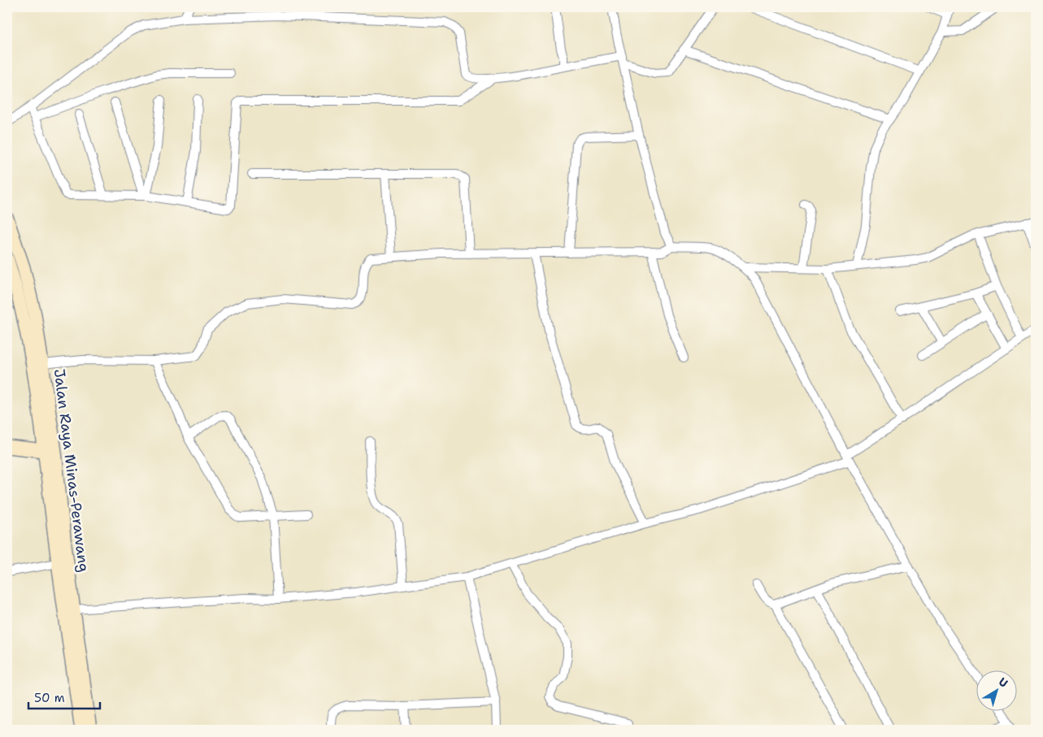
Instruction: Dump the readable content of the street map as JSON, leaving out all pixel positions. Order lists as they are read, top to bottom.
{
  "streets": {
    "main road": ["Jalan Raya Minas-Perawang"]
  },
  "scale_bar": "50 m",
  "north": "top right"
}
